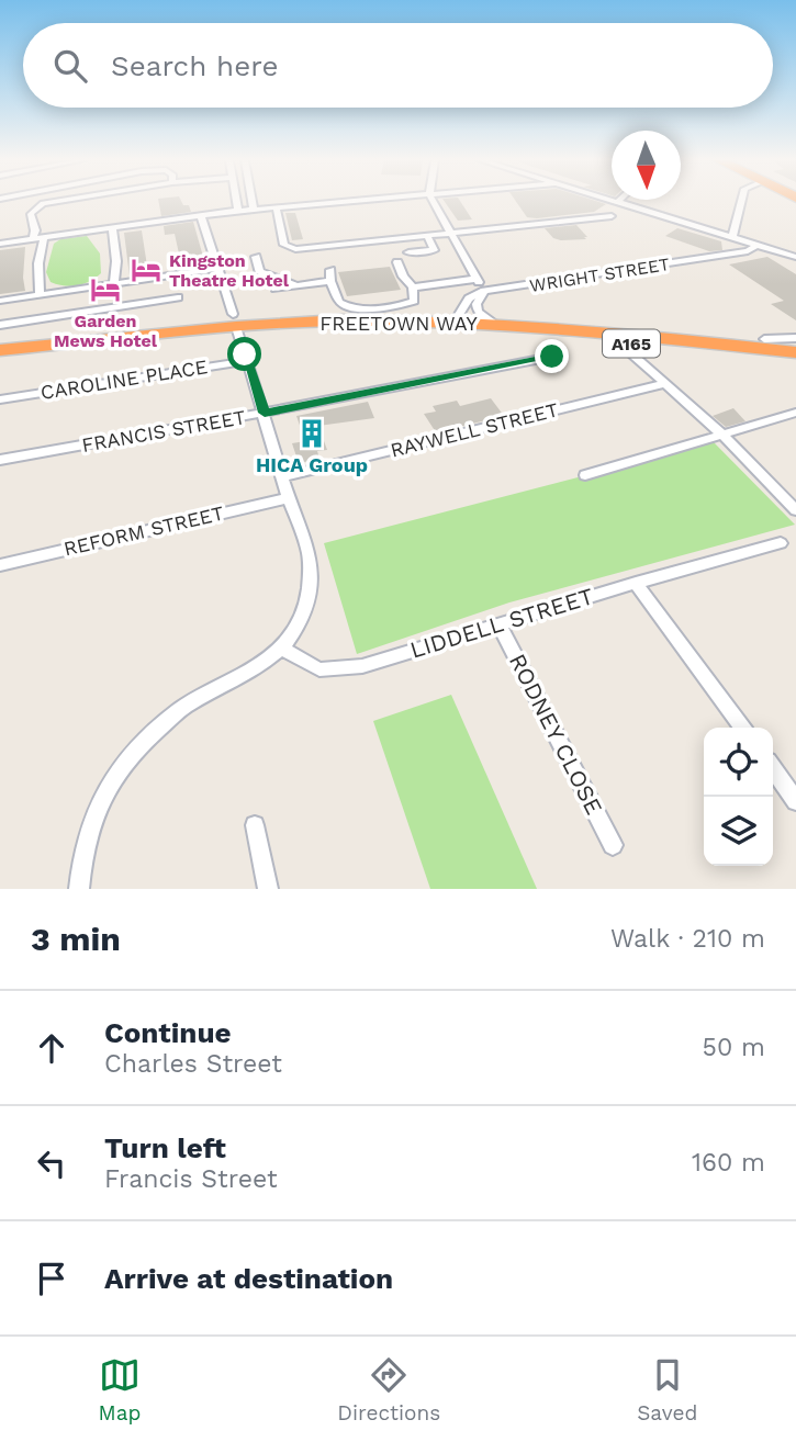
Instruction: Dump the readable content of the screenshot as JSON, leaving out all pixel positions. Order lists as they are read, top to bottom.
{
  "streets": {
    "highway": ["FREETOWN WAY", "A165"],
    "street": [
      "WRIGHT STREET",
      "CAROLINE PLACE",
      "RAYWELL STREET",
      "FRANCIS STREET",
      "REFORM STREET",
      "LIDDELL STREET",
      "RODNEY CLOSE"
    ]
  },
  "crossings": [
    ["LIDDELL STREET", "RODNEY CLOSE"]
  ],
  "places": {
    "hotel": ["Kingston Theatre Hotel", "Garden Mews Hotel"],
    "building": ["HICA Group"]
  },
  "north": "bottom",
  "page": {
    "search": "Search here",
    "heading": ["3 min", "Walk · 210 m"],
    "list": [
      ["Continue", "Charles Street", "50 m"],
      ["Turn left", "Francis Street", "160 m"],
      "Arrive at destination"
    ],
    "nav": ["Map", "Directions", "Saved"]
  }
}
